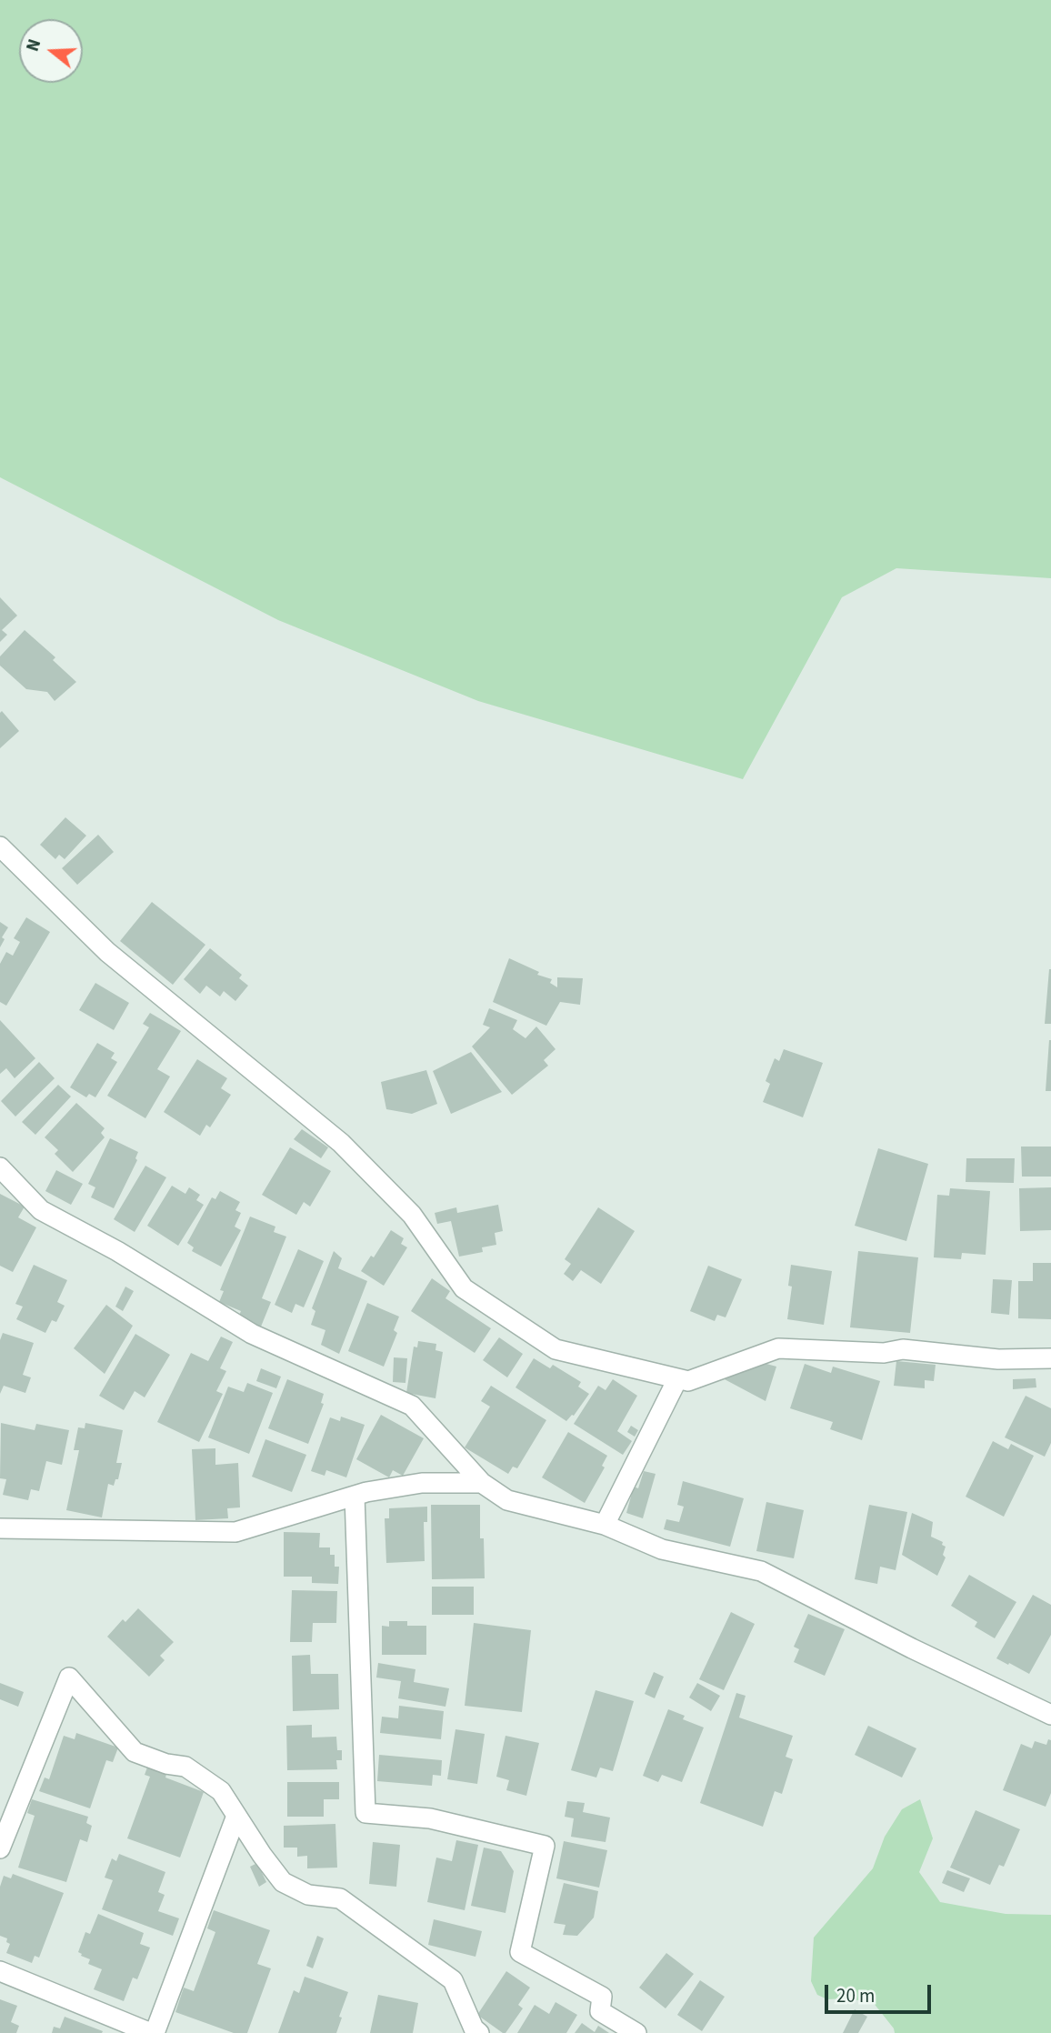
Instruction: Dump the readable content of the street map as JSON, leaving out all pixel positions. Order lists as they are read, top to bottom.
{
  "scale_bar": "20 m",
  "north": "left"
}
